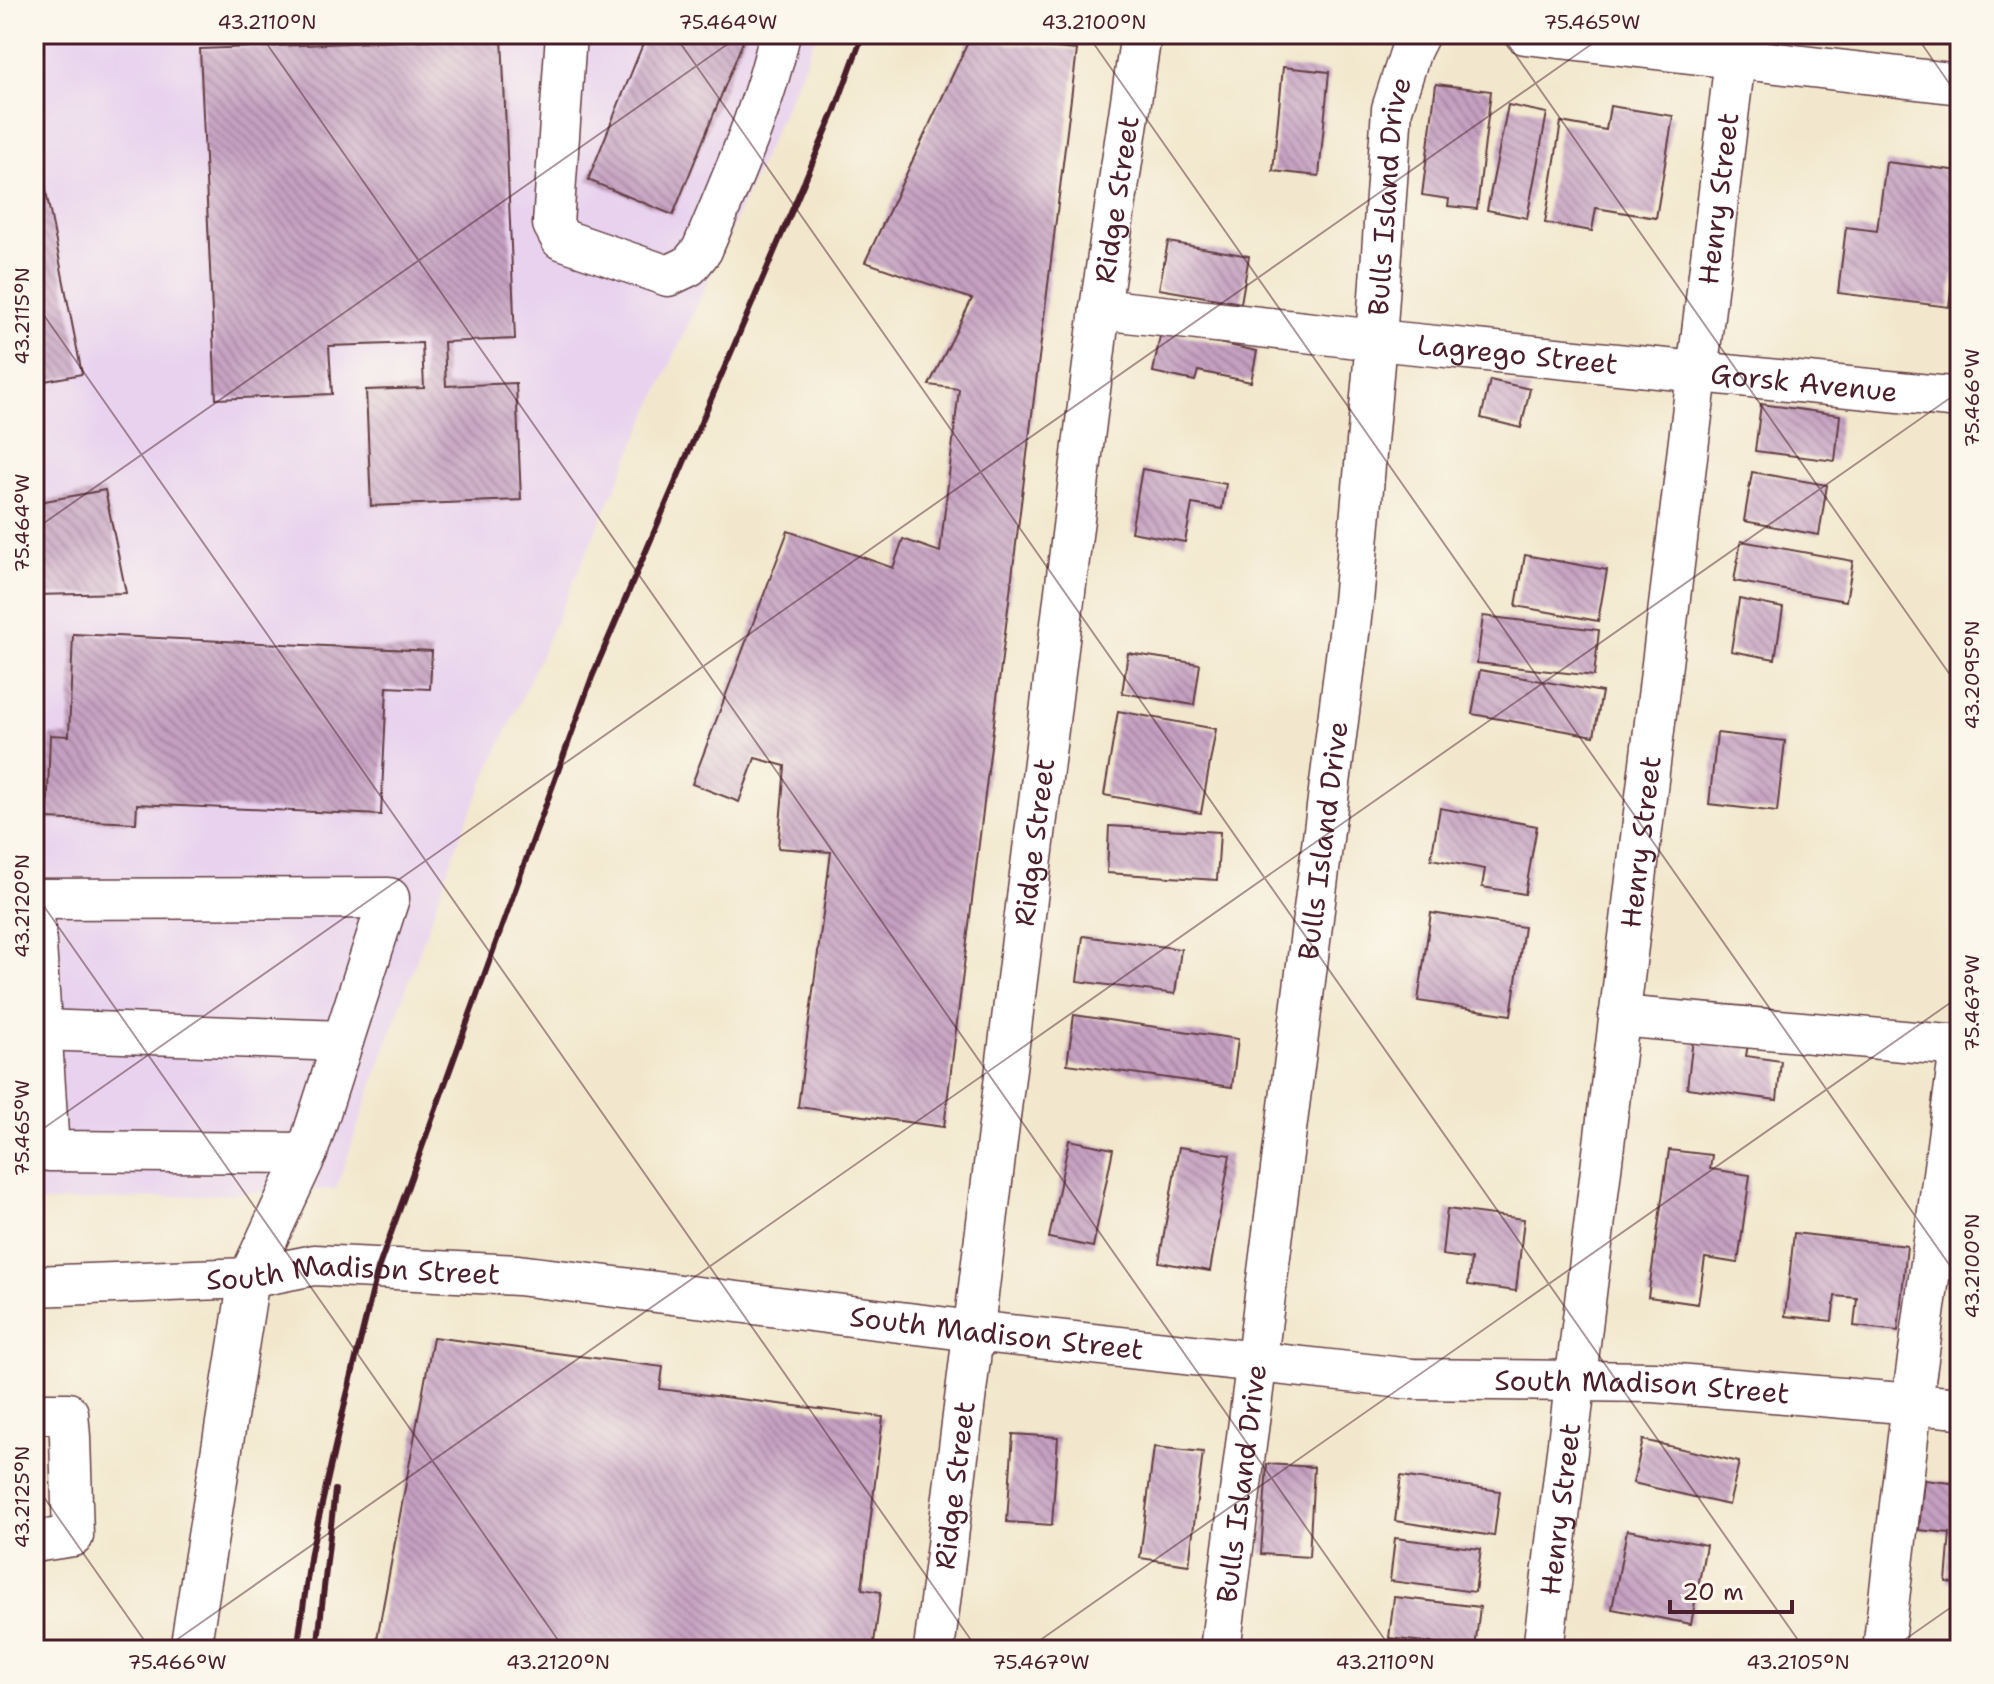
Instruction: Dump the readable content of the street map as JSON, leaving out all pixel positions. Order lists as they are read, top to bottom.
{
  "streets": {
    "street": [
      "Bulls Island Drive",
      "Ridge Street",
      "Henry Street",
      "Lagrego Street",
      "Gorsk Avenue",
      "South Madison Street"
    ]
  },
  "crossings": [
    ["Bulls Island Drive", "Lagrego Street"],
    ["Bulls Island Drive", "South Madison Street"],
    ["Ridge Street", "Lagrego Street"],
    ["Ridge Street", "South Madison Street"],
    ["Henry Street", "Lagrego Street"],
    ["Henry Street", "Gorsk Avenue"],
    ["Henry Street", "South Madison Street"],
    ["Lagrego Street", "Gorsk Avenue"]
  ],
  "scale_bar": "20 m",
  "coordinates": [
    "43.2110°N",
    "75.464°W",
    "43.2100°N",
    "75.465°W",
    "43.2115°N",
    "75.466°W",
    "43.2095°N",
    "43.2120°N",
    "75.467°W",
    "43.2125°N",
    "43.2105°N"
  ]
}
